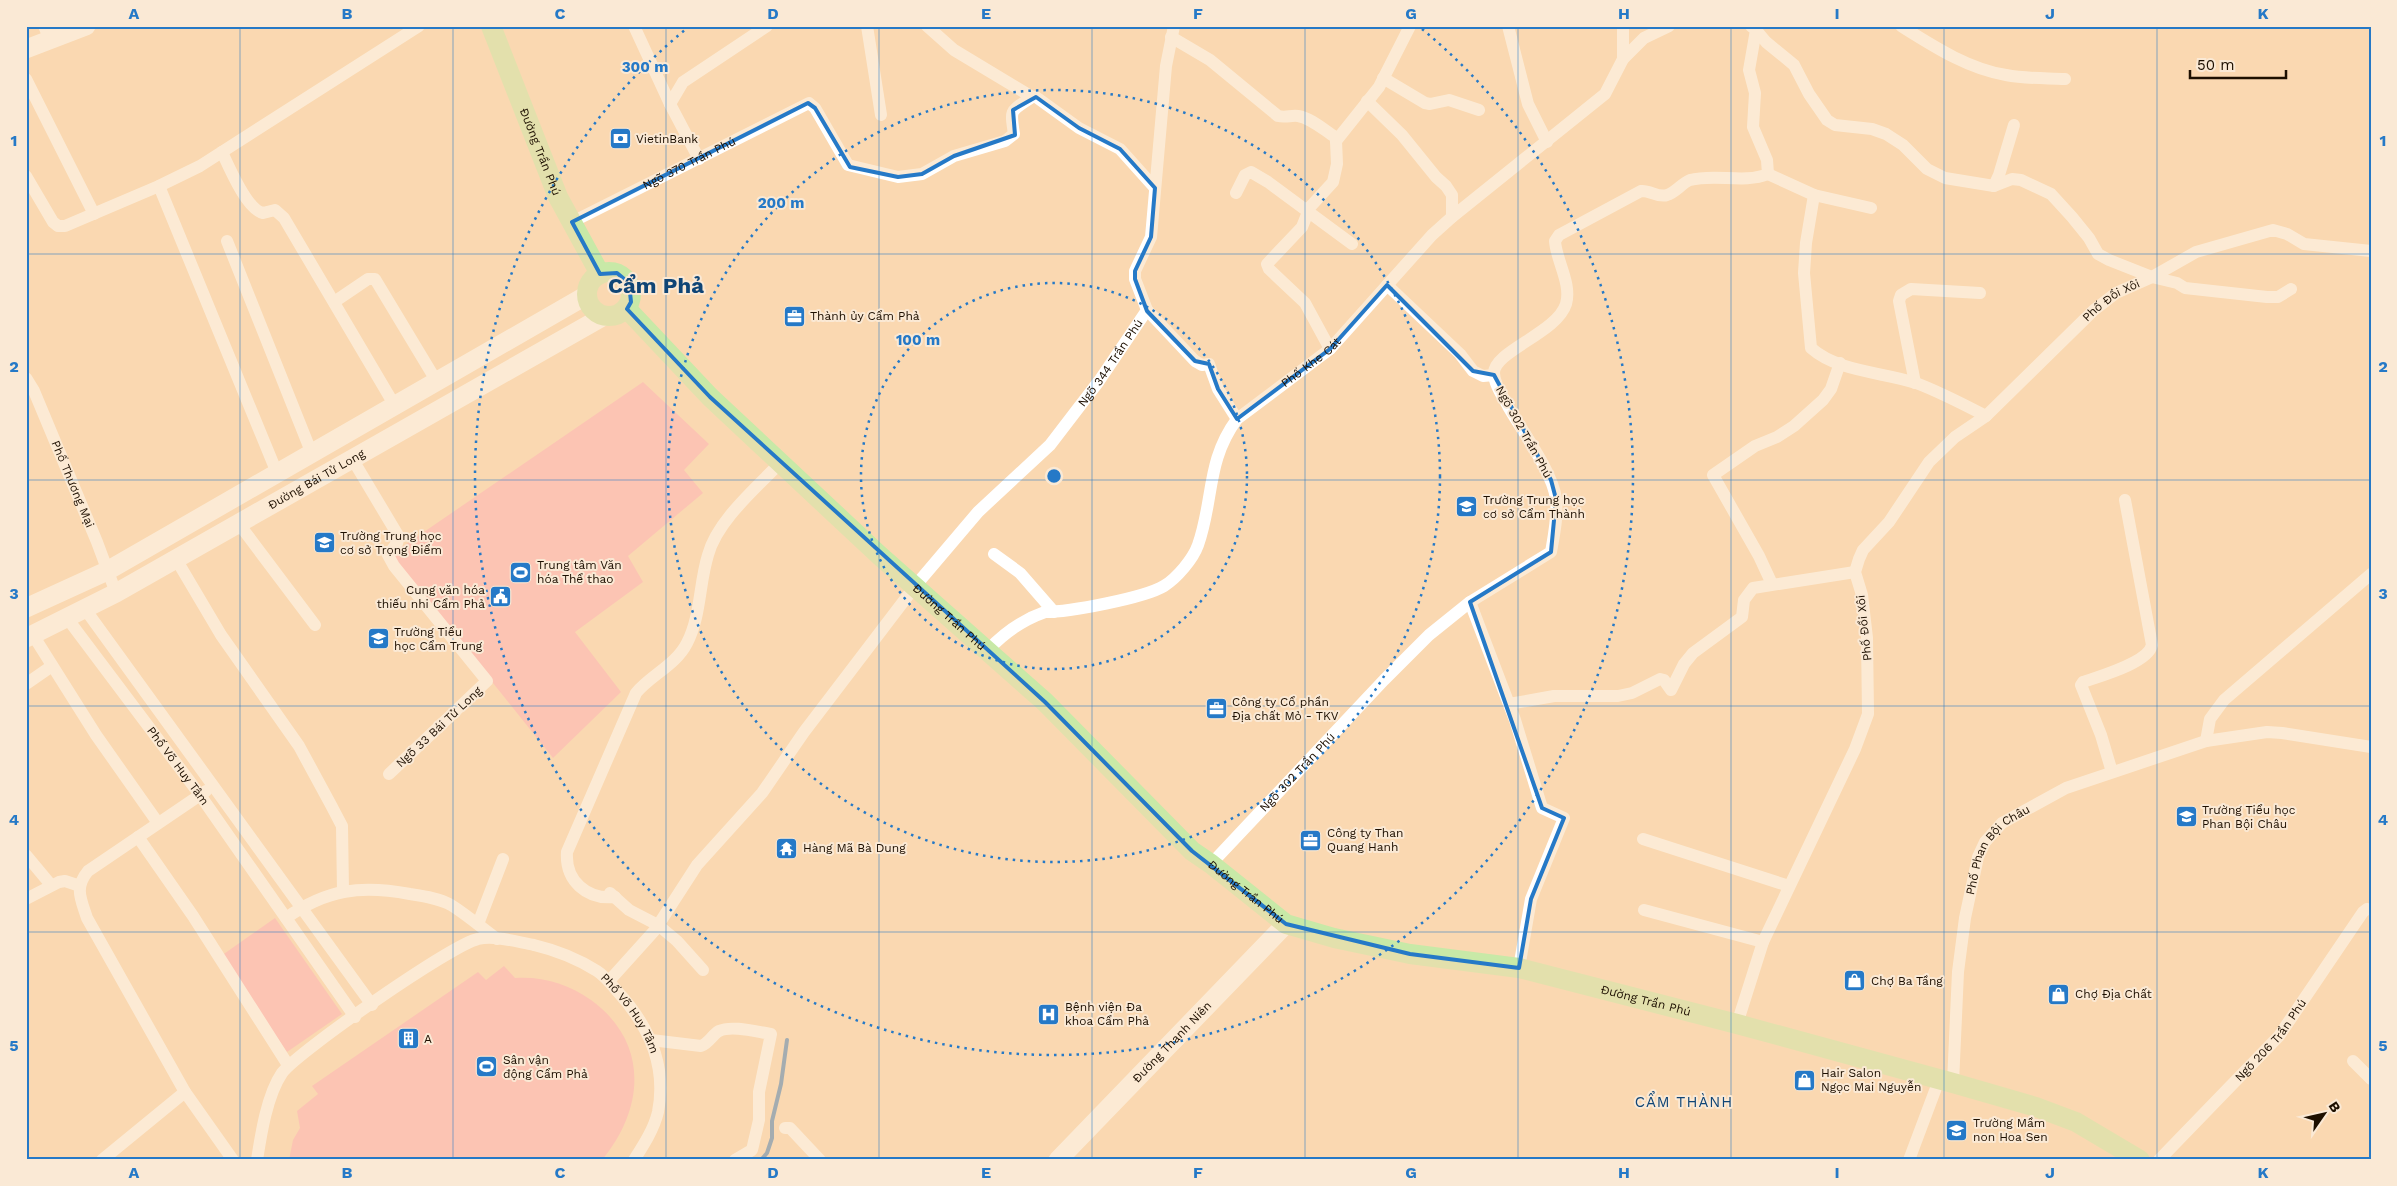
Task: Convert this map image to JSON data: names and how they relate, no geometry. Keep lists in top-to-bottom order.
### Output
{
  "streets": {
    "main road": ["Đường Trần Phú"],
    "street": [
      "Ngõ 370 Trần Phú",
      "Phố Đồi Xôi",
      "Phố Khe Cát",
      "Ngõ 344 Trần Phú",
      "Ngõ 302 Trần Phú",
      "Đường Bái Tử Long",
      "Phố Thương Mại",
      "Ngõ 33 Bái Tử Long",
      "Phố Võ Huy Tâm",
      "Phố Phan Bội Châu",
      "Ngõ 206 Trần Phú",
      "Đường Thanh Niên"
    ]
  },
  "crossings": [
    ["Đường Trần Phú", "Ngõ 370 Trần Phú"],
    ["Đường Trần Phú", "Phố Đồi Xôi"],
    ["Đường Trần Phú", "Phố Khe Cát"],
    ["Đường Trần Phú", "Ngõ 344 Trần Phú"],
    ["Đường Trần Phú", "Ngõ 302 Trần Phú"],
    ["Đường Trần Phú", "Đường Bái Tử Long"],
    ["Đường Trần Phú", "Phố Phan Bội Châu"],
    ["Đường Trần Phú", "Đường Thanh Niên"],
    ["Ngõ 344 Trần Phú", "Phố Võ Huy Tâm"],
    ["Đường Bái Tử Long", "Phố Thương Mại"],
    ["Đường Bái Tử Long", "Ngõ 33 Bái Tử Long"],
    ["Đường Bái Tử Long", "Phố Võ Huy Tâm"]
  ],
  "districts": ["Cẩm Phả", "CẨM THÀNH"],
  "places": {
    "bank": ["VietinBank"],
    "office": ["Thành ủy Cẩm Phả", "Công ty Cổ phần Địa chất Mỏ - TKV", "Công ty Than Quang Hanh"],
    "school or university": [
      "Trường Trung học cơ sở Cẩm Thành",
      "Trường Trung học cơ sở Trọng Điểm",
      "Trường Tiểu học Cẩm Trung",
      "Trường Tiểu học Phan Bội Châu",
      "Trường Mầm non Hoa Sen"
    ],
    "sports": ["Trung tâm Văn hóa Thể thao", "Sân vận động Cẩm Phả"],
    "public building": ["Cung văn hóa thiếu nhi Cẩm Phả"],
    "temple": ["Hàng Mã Bà Dung"],
    "shop": ["Chợ Ba Tầng", "Chợ Địa Chất", "Hair Salon Ngọc Mai Nguyễn"],
    "hospital": ["Bệnh viện Đa khoa Cẩm Phả"],
    "building": ["A"]
  },
  "scale_bar": "50 m",
  "north": "top right",
  "grid": {
    "columns": [
      "A",
      "B",
      "C",
      "D",
      "E",
      "F",
      "G",
      "H",
      "I",
      "J",
      "K"
    ],
    "rows": [
      "1",
      "2",
      "3",
      "4",
      "5"
    ]
  },
  "rings": ["300 m", "200 m", "100 m"]
}
